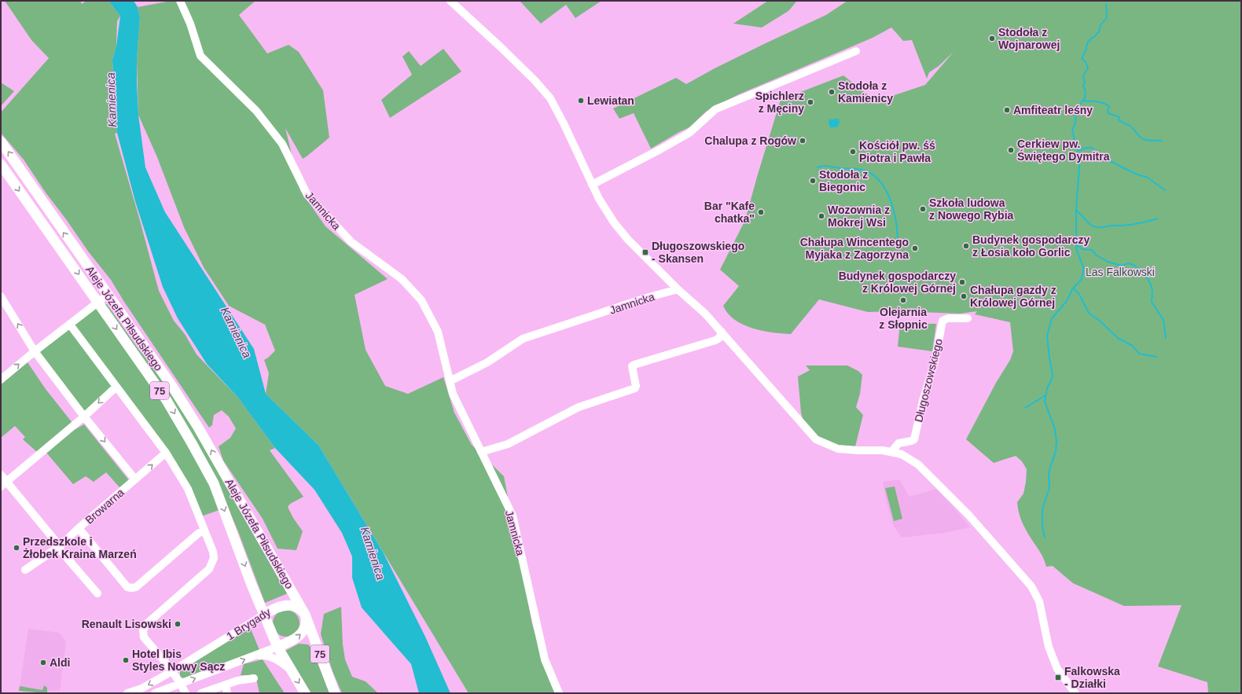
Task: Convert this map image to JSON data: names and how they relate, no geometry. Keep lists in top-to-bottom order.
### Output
{
  "streets": {
    "main road": ["Aleje Józefa Piłsudskiego", "75", "1 Brygady"],
    "street": ["Jamnicka", "Długoszowskiego", "Browarna"]
  },
  "crossings": [
    ["Aleje Józefa Piłsudskiego", "1 Brygady"]
  ],
  "water": ["Kamienica"],
  "parks": ["Las Falkowski"],
  "places": {
    "other": [
      "Stodoła z Wojnarowej",
      "Stodoła z Kamienicy",
      "Lewiatan",
      "Spichlerz z Męciny",
      "Amfiteatr leśny",
      "Chalupa z Rogów",
      "Cerkiew pw. Świętego Dymitra",
      "Kościół pw. śś Piotra i Pawła",
      "Stodoła z Biegonic",
      "Szkoła ludowa z Nowego Rybia",
      "Bar \"Kafe chatka\"",
      "Wozownia z Mokrej Wsi",
      "Budynek gospodarczy z Łosia koło Gorlic",
      "Chałupa Wincentego Myjaka z Zagorzyna",
      "Budynek gospodarczy z Królowej Górnej",
      "Chałupa gazdy z Królowej Górnej",
      "Olejarnia z Słopnic",
      "Przedszkole i Żłobek Kraina Marzeń",
      "Renault Lisowski",
      "Hotel Ibis Styles Nowy Sącz",
      "Aldi"
    ],
    "transit": ["Długoszowskiego - Skansen", "Falkowska - Działki"]
  }
}
